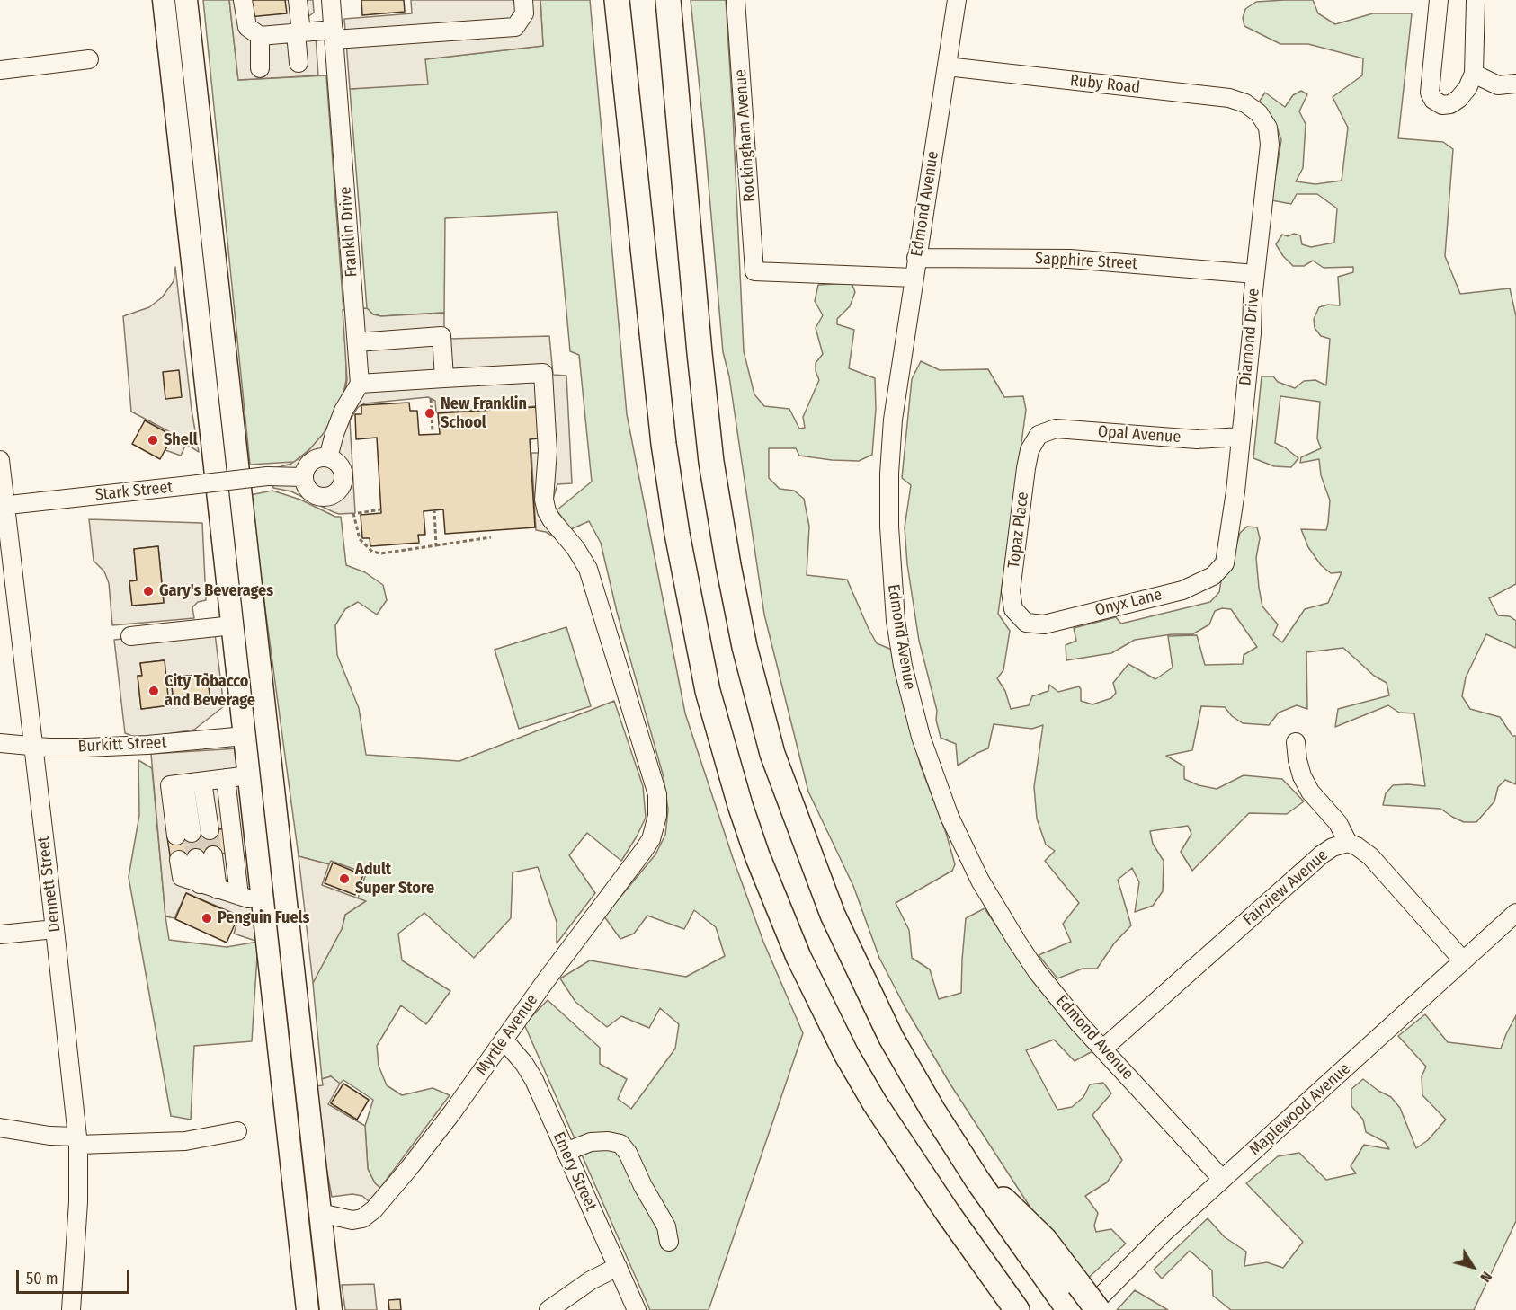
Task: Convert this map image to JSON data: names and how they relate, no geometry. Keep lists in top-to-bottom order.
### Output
{
  "streets": {
    "street": [
      "Ruby Road",
      "Rockingham Avenue",
      "Edmond Avenue",
      "Franklin Drive",
      "Sapphire Street",
      "Diamond Drive",
      "Opal Avenue",
      "Stark Street",
      "Topaz Place",
      "Onyx Lane",
      "Burkitt Street",
      "Dennett Street",
      "Fairview Avenue",
      "Myrtle Avenue",
      "Maplewood Avenue",
      "Emery Street"
    ]
  },
  "crossings": [
    ["Ruby Road", "Edmond Avenue"],
    ["Ruby Road", "Diamond Drive"],
    ["Rockingham Avenue", "Edmond Avenue"],
    ["Edmond Avenue", "Sapphire Street"],
    ["Edmond Avenue", "Fairview Avenue"],
    ["Edmond Avenue", "Maplewood Avenue"],
    ["Sapphire Street", "Diamond Drive"],
    ["Diamond Drive", "Opal Avenue"],
    ["Diamond Drive", "Onyx Lane"],
    ["Opal Avenue", "Topaz Place"],
    ["Stark Street", "Dennett Street"],
    ["Topaz Place", "Onyx Lane"],
    ["Burkitt Street", "Dennett Street"],
    ["Fairview Avenue", "Maplewood Avenue"],
    ["Myrtle Avenue", "Emery Street"]
  ],
  "places": [
    "New Franklin School",
    "Shell",
    "Gary's Beverages",
    "City Tobacco and Beverage",
    "Adult Super Store",
    "Penguin Fuels"
  ],
  "scale_bar": "50 m",
  "north": "bottom right"
}
